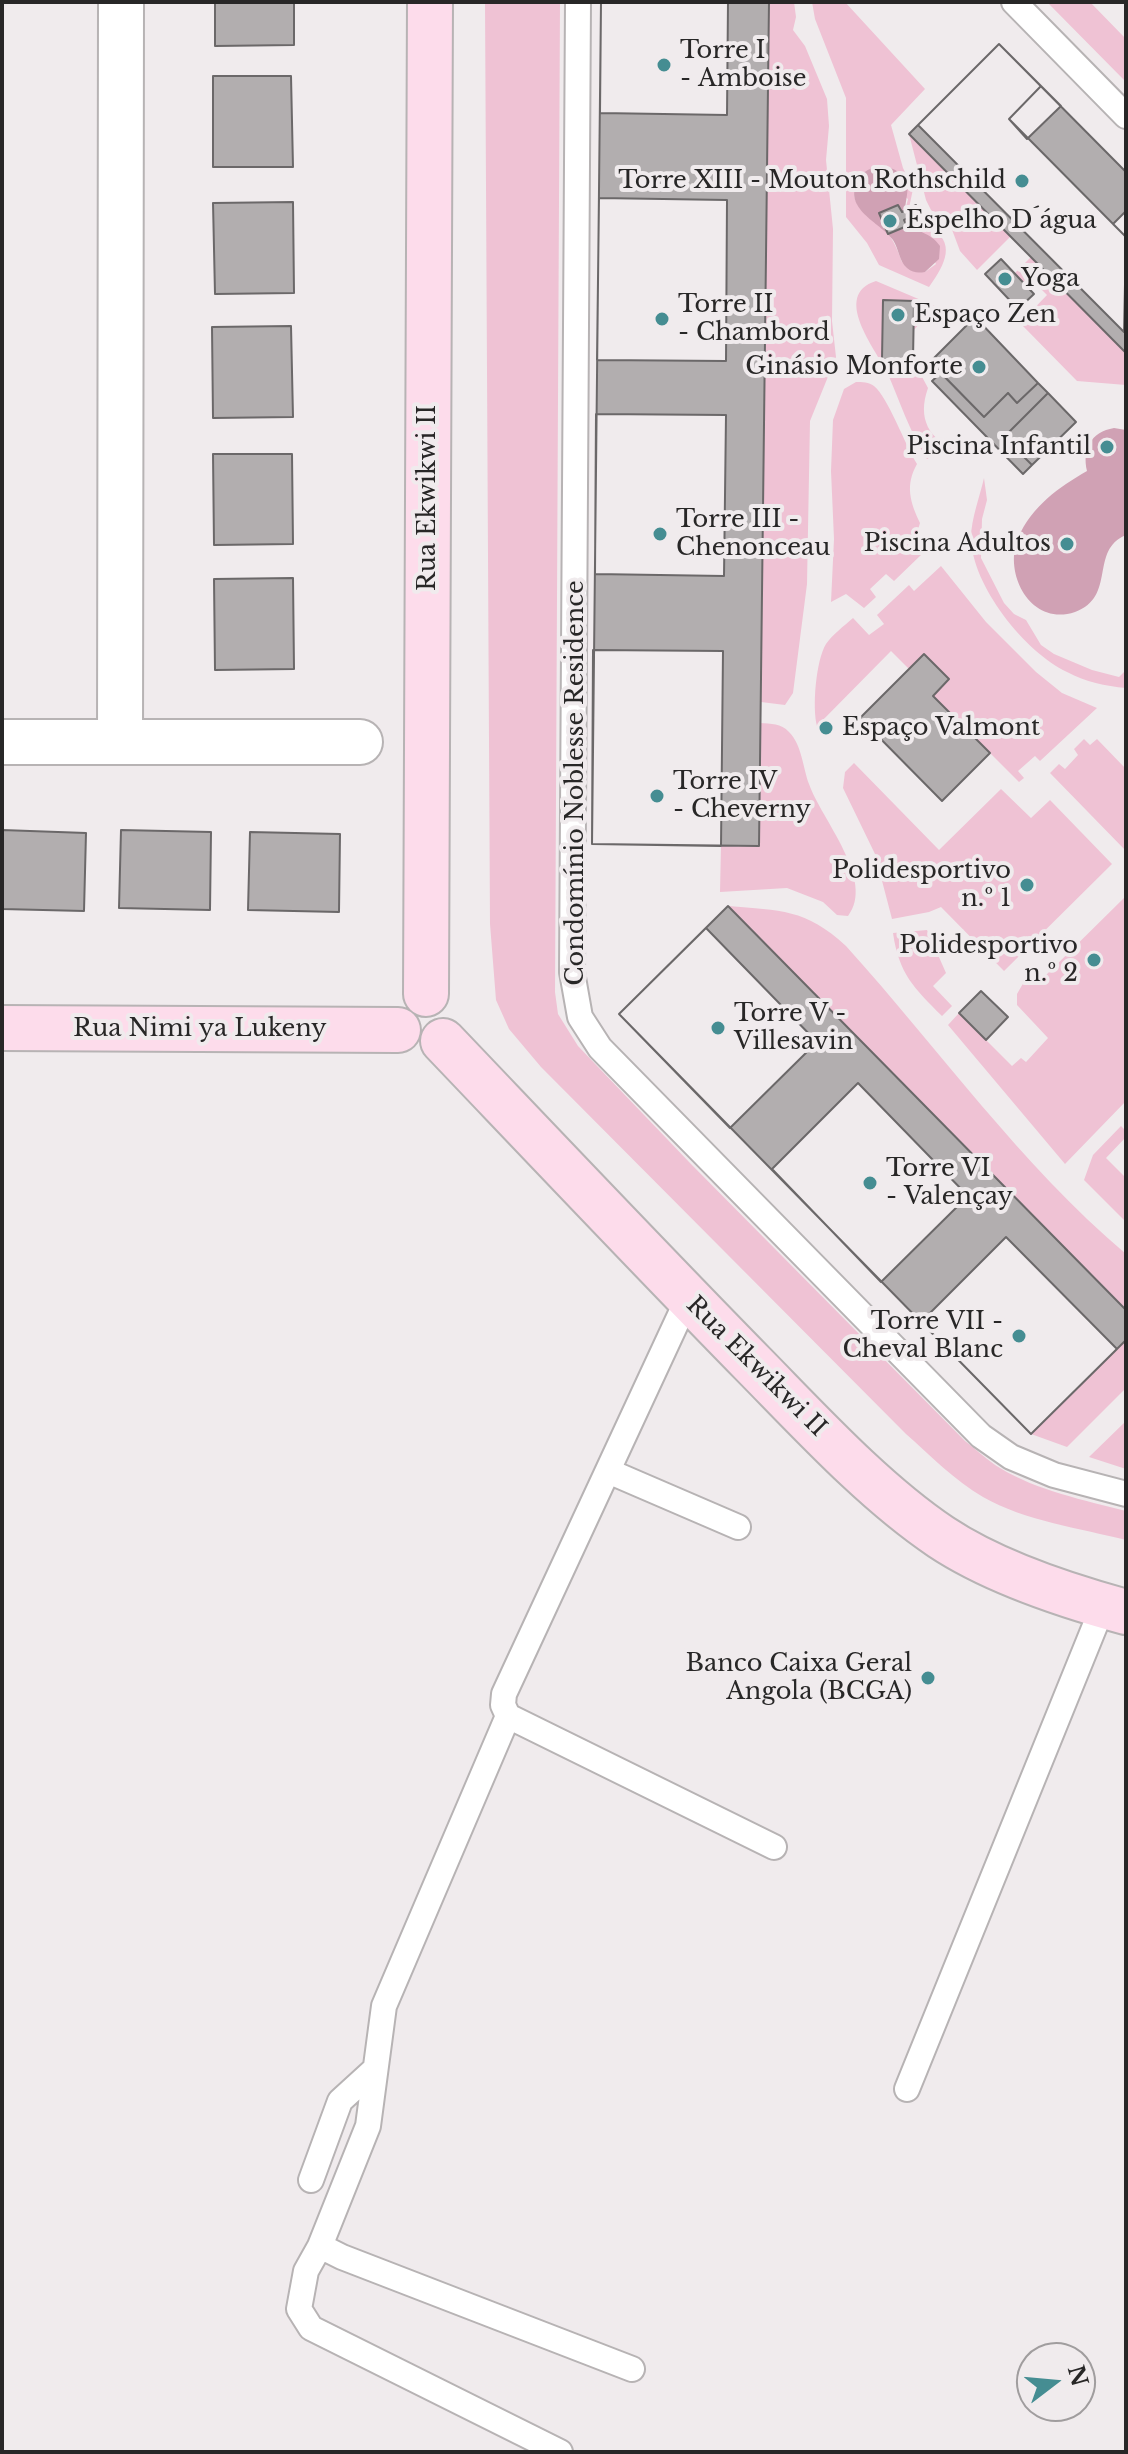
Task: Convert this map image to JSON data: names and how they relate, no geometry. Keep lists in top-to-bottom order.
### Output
{
  "streets": {
    "street": ["Rua Ekwikwi II", "Rua Nimi ya Lukeny"],
    "lane": ["Condomínio Noblesse Residence"]
  },
  "crossings": [
    ["Rua Ekwikwi II", "Rua Nimi ya Lukeny"]
  ],
  "places": [
    "Torre I - Amboise",
    "Torre XIII - Mouton Rothschild",
    "Espelho D´água",
    "Yoga",
    "Espaço Zen",
    "Torre II - Chambord",
    "Ginásio Monforte",
    "Piscina Infantil",
    "Torre III - Chenonceau",
    "Piscina Adultos",
    "Espaço Valmont",
    "Torre IV - Cheverny",
    "Polidesportivo n.º 1",
    "Polidesportivo n.º 2",
    "Torre V - Villesavin",
    "Torre VI - Valençay",
    "Torre VII - Cheval Blanc",
    "Banco Caixa Geral Angola (BCGA)"
  ],
  "north": "right"
}
